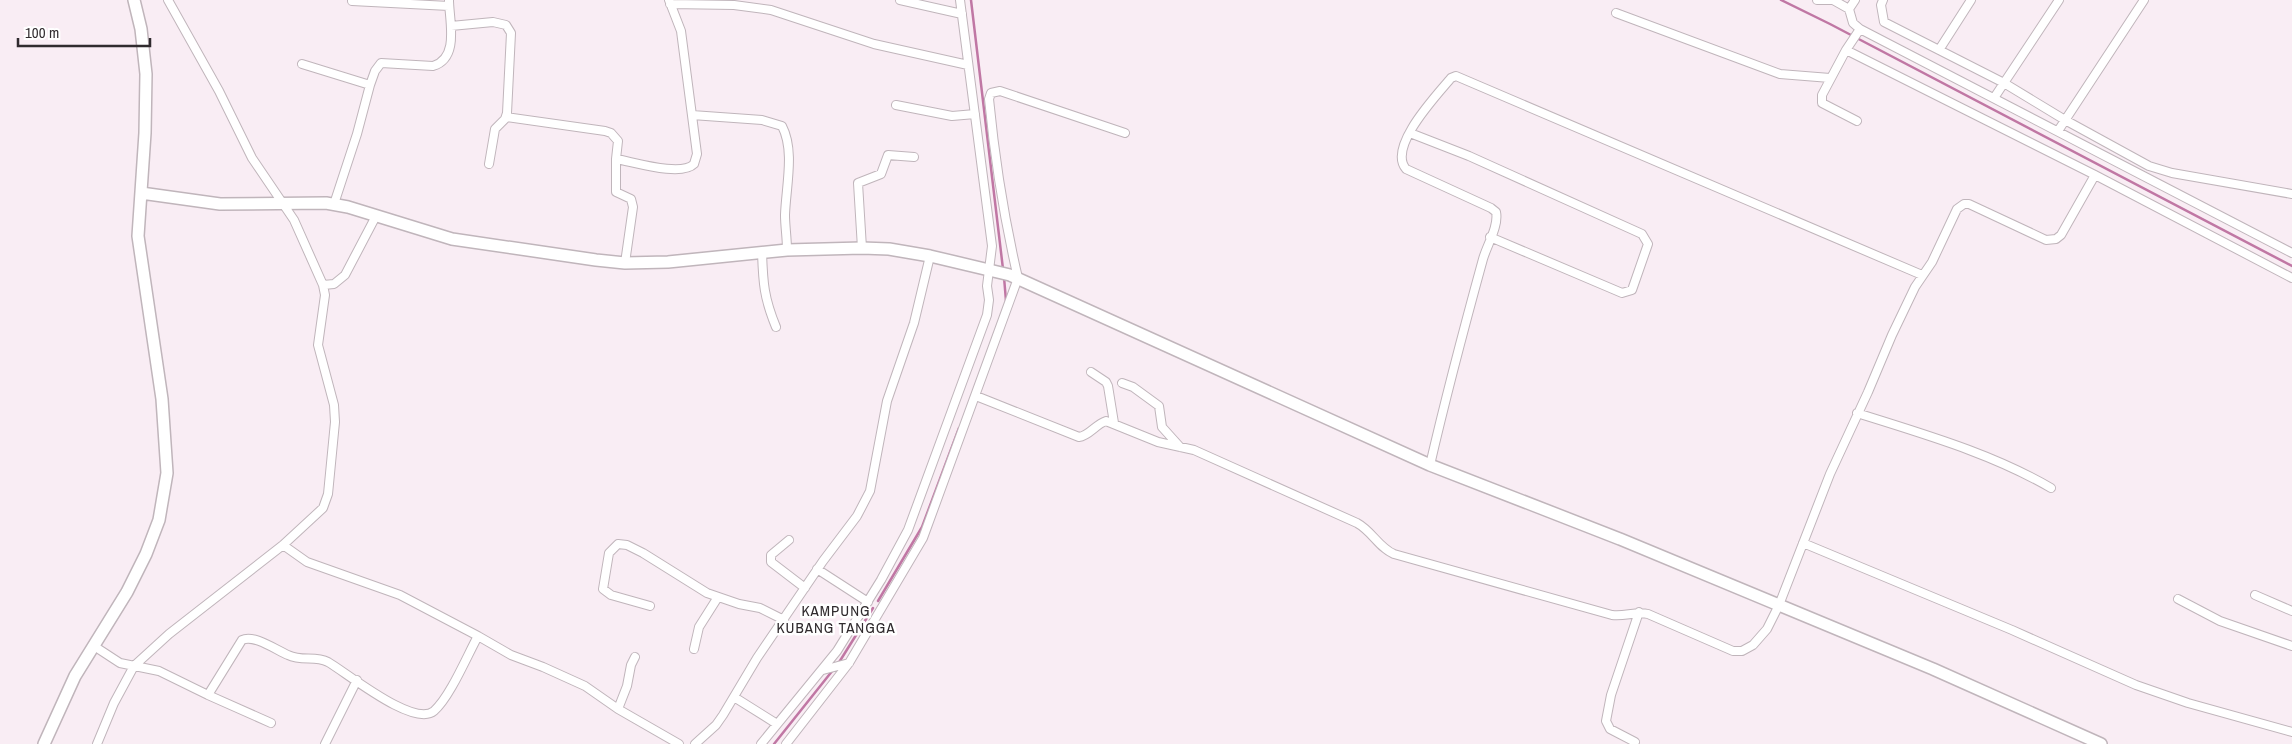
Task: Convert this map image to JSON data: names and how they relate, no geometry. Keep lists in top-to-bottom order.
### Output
{
  "districts": ["KAMPUNG KUBANG TANGGA"],
  "scale_bar": "100 m"
}
